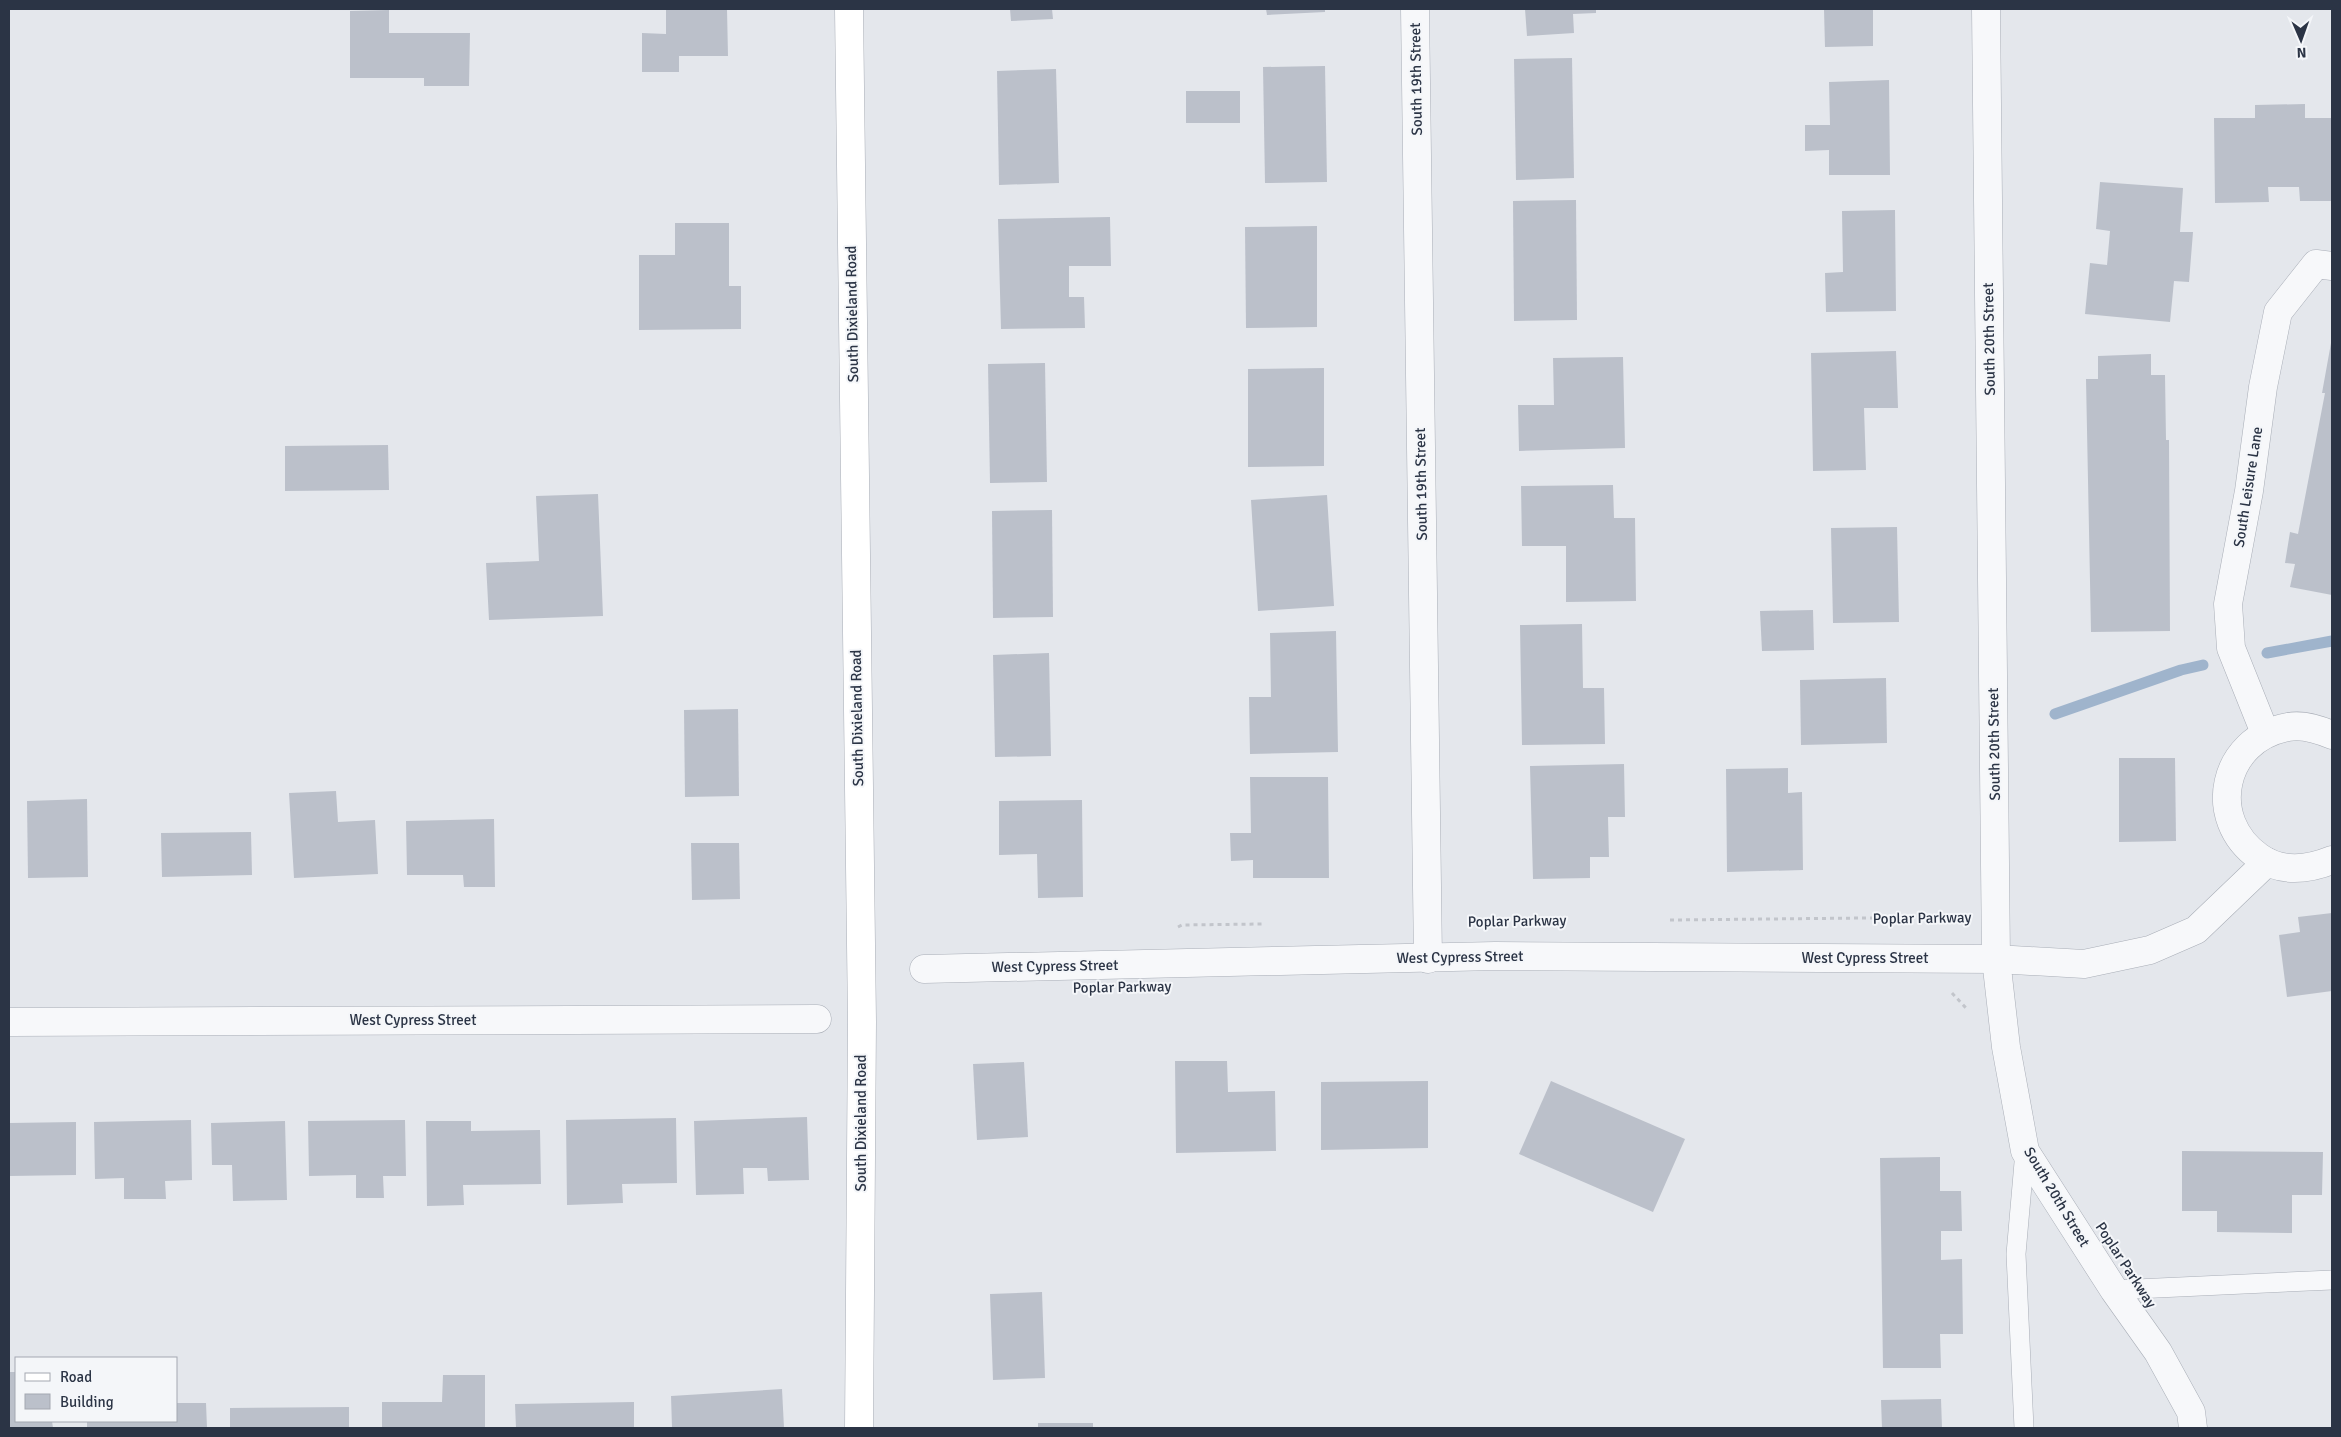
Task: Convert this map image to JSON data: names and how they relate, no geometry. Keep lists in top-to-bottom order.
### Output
{
  "streets": {
    "main road": ["South Dixieland Road"],
    "street": [
      "South 19th Street",
      "South 20th Street",
      "South Leisure Lane",
      "West Cypress Street"
    ],
    "path": ["Poplar Parkway"]
  },
  "crossings": [
    ["South 19th Street", "West Cypress Street"],
    ["South 20th Street", "West Cypress Street"]
  ],
  "legend": ["Road", "Building"],
  "north": "bottom"
}
